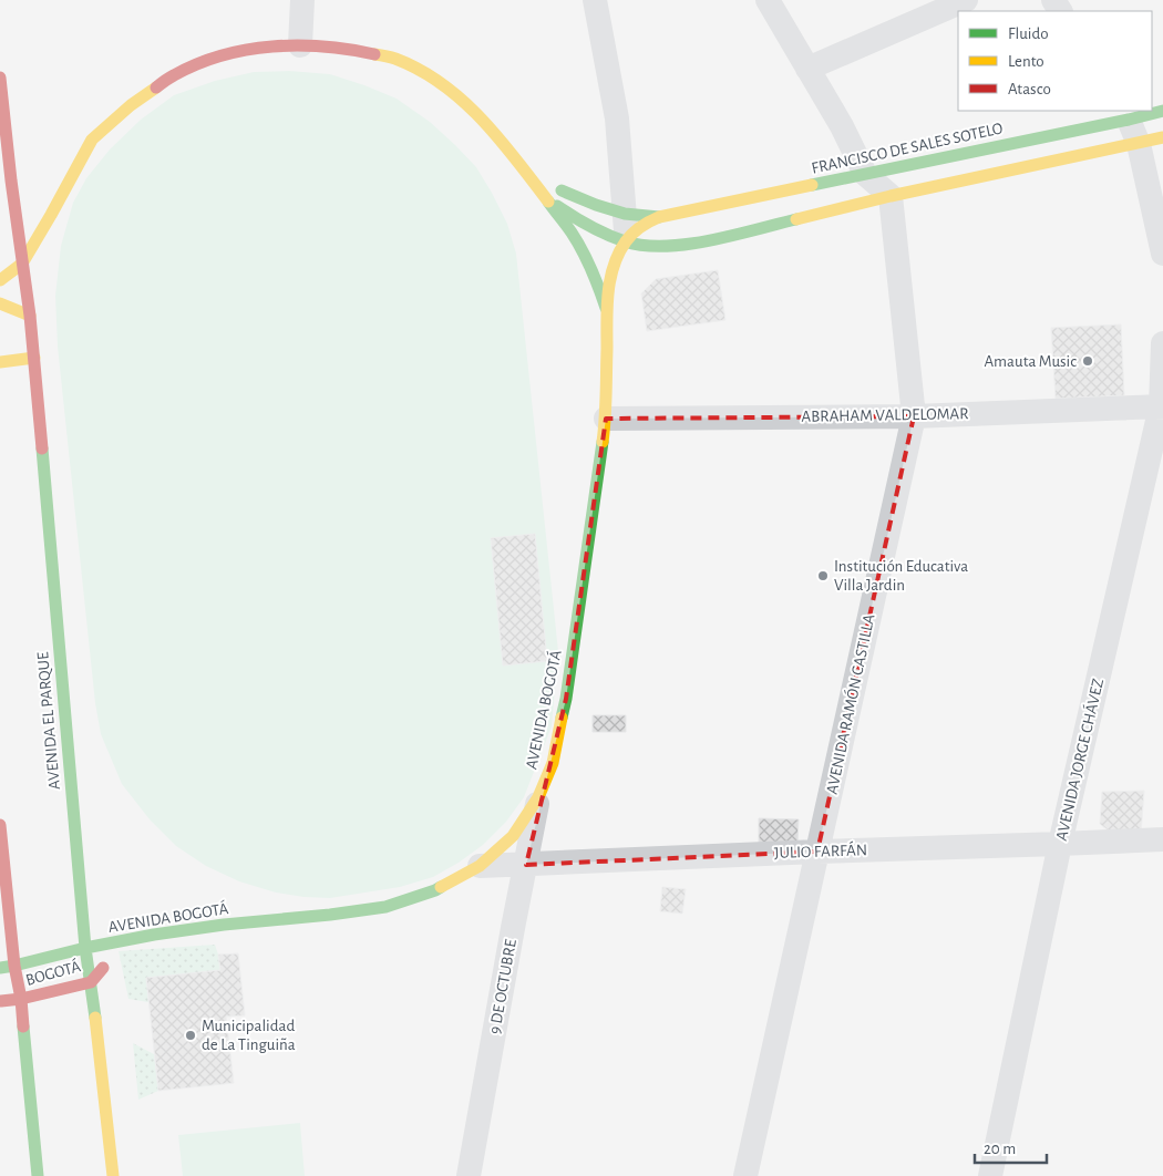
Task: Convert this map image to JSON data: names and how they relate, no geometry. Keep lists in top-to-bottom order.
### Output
{
  "streets": {
    "street": [
      "FRANCISCO DE SALES SOTELO",
      "ABRAHAM VALDELOMAR",
      "AVENIDA RAMÓN CASTILLA",
      "AVENIDA BOGOTÁ",
      "AVENIDA EL PARQUE",
      "AVENIDA JORGE CHÁVEZ",
      "JULIO FARFÁN",
      "BOGOTÁ",
      "9 DE OCTUBRE"
    ]
  },
  "crossings": [
    ["FRANCISCO DE SALES SOTELO", "AVENIDA BOGOTÁ"],
    ["FRANCISCO DE SALES SOTELO", "AVENIDA EL PARQUE"],
    ["ABRAHAM VALDELOMAR", "AVENIDA RAMÓN CASTILLA"],
    ["ABRAHAM VALDELOMAR", "AVENIDA BOGOTÁ"],
    ["ABRAHAM VALDELOMAR", "AVENIDA JORGE CHÁVEZ"],
    ["AVENIDA RAMÓN CASTILLA", "JULIO FARFÁN"],
    ["AVENIDA BOGOTÁ", "AVENIDA EL PARQUE"],
    ["AVENIDA BOGOTÁ", "JULIO FARFÁN"],
    ["AVENIDA BOGOTÁ", "BOGOTÁ"],
    ["AVENIDA BOGOTÁ", "9 DE OCTUBRE"],
    ["AVENIDA EL PARQUE", "BOGOTÁ"],
    ["AVENIDA JORGE CHÁVEZ", "JULIO FARFÁN"],
    ["JULIO FARFÁN", "9 DE OCTUBRE"]
  ],
  "places": ["Amauta Music", "Institución Educativa Villa Jardin", "Municipalidad de La Tinguiña"],
  "legend": ["Fluido", "Lento", "Atasco"],
  "scale_bar": "20 m"
}
